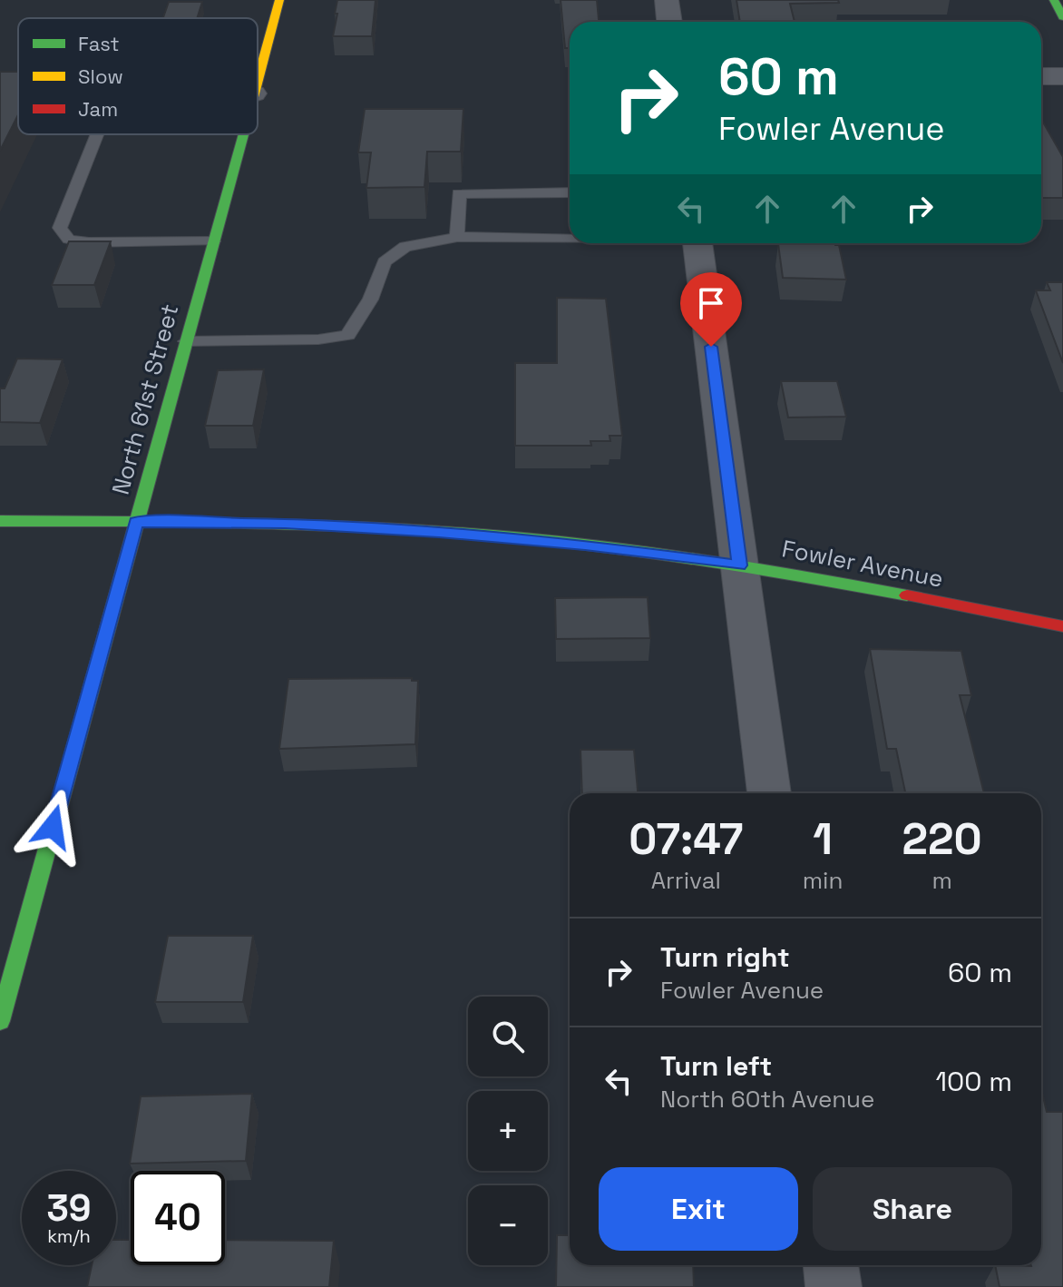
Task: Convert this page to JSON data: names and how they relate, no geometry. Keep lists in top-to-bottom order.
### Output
{
  "streets": {
    "street": ["North 61st Street", "Fowler Avenue"]
  },
  "crossings": [
    ["North 61st Street", "Fowler Avenue"]
  ],
  "legend": ["Fast", "Slow", "Jam"],
  "page": {
    "turn": ["60 m", "Fowler Avenue"],
    "eta": [
      "07:47",
      "Arrival",
      "1",
      "min",
      "220",
      "m"
    ],
    "list": [
      {
        "name": "Turn right",
        "note": "Fowler Avenue",
        "value": "60 m"
      },
      {
        "name": "Turn left",
        "note": "North 60th Avenue",
        "value": "100 m"
      }
    ],
    "map_buttons": ["+", "−"],
    "buttons": ["Exit", "Share"],
    "speed": "39 km/h",
    "limit": "40"
  }
}
